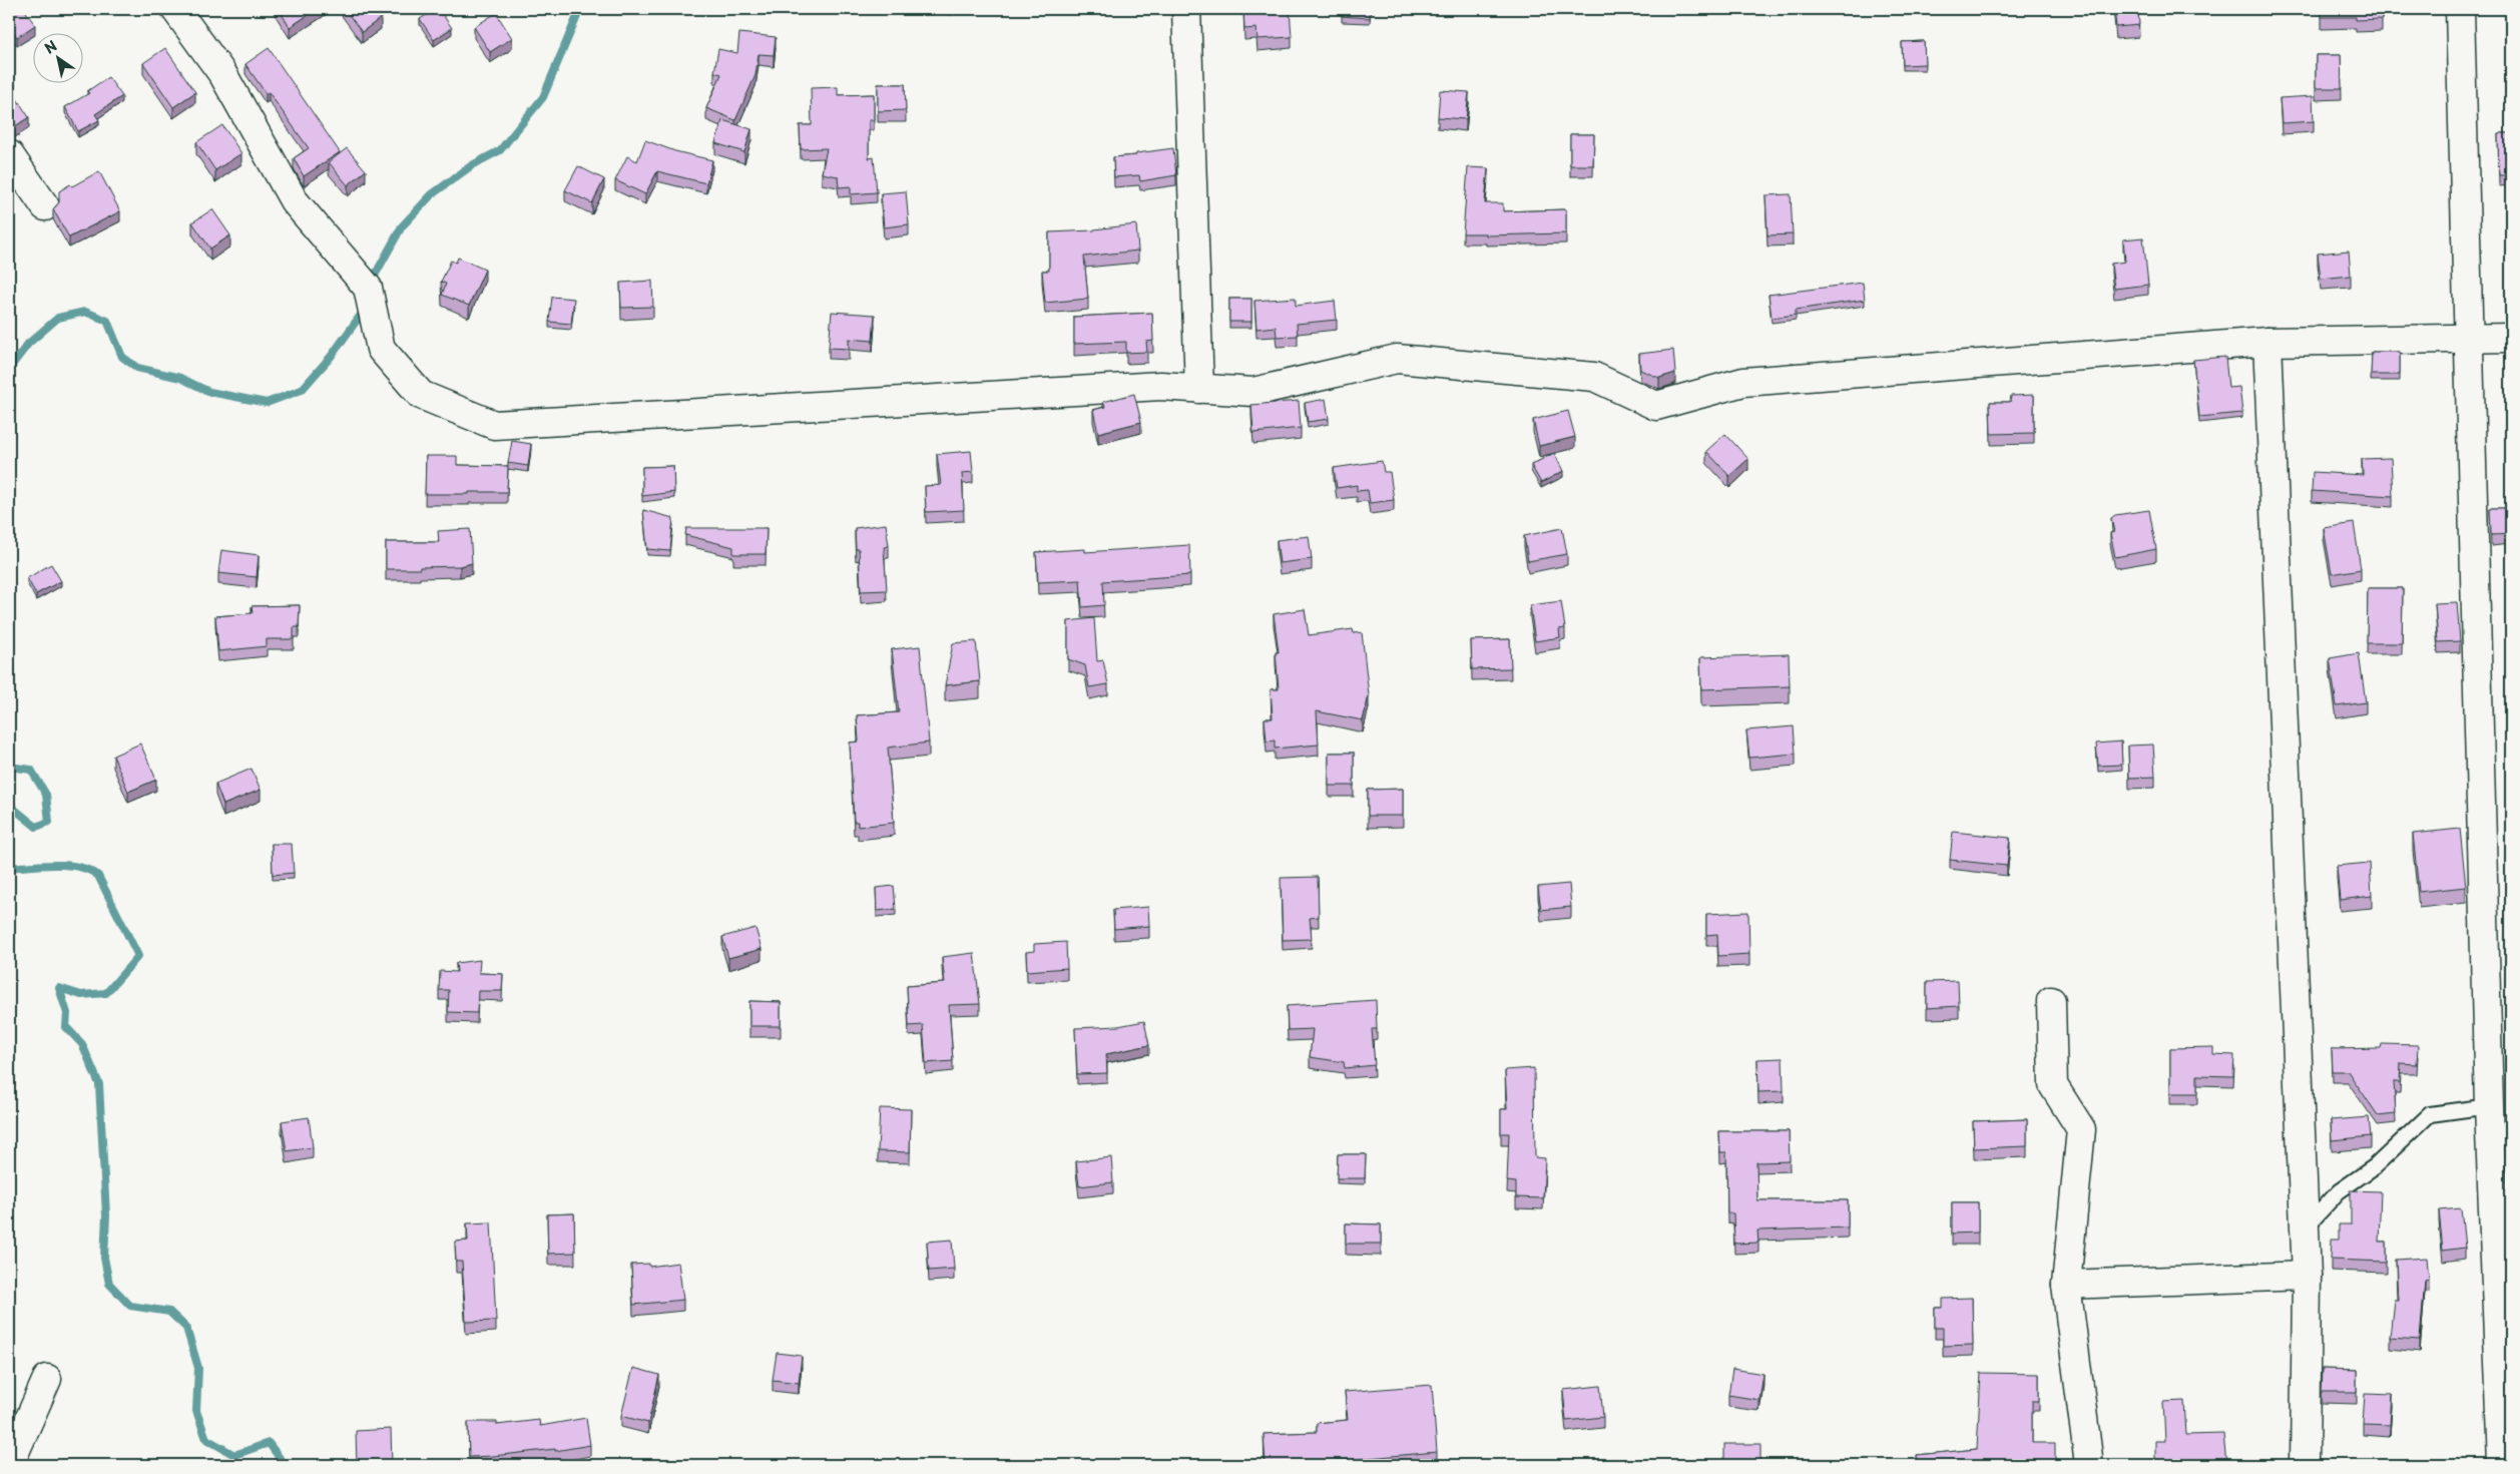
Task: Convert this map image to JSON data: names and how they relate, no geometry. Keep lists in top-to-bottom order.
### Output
{
  "north": "top left"
}
